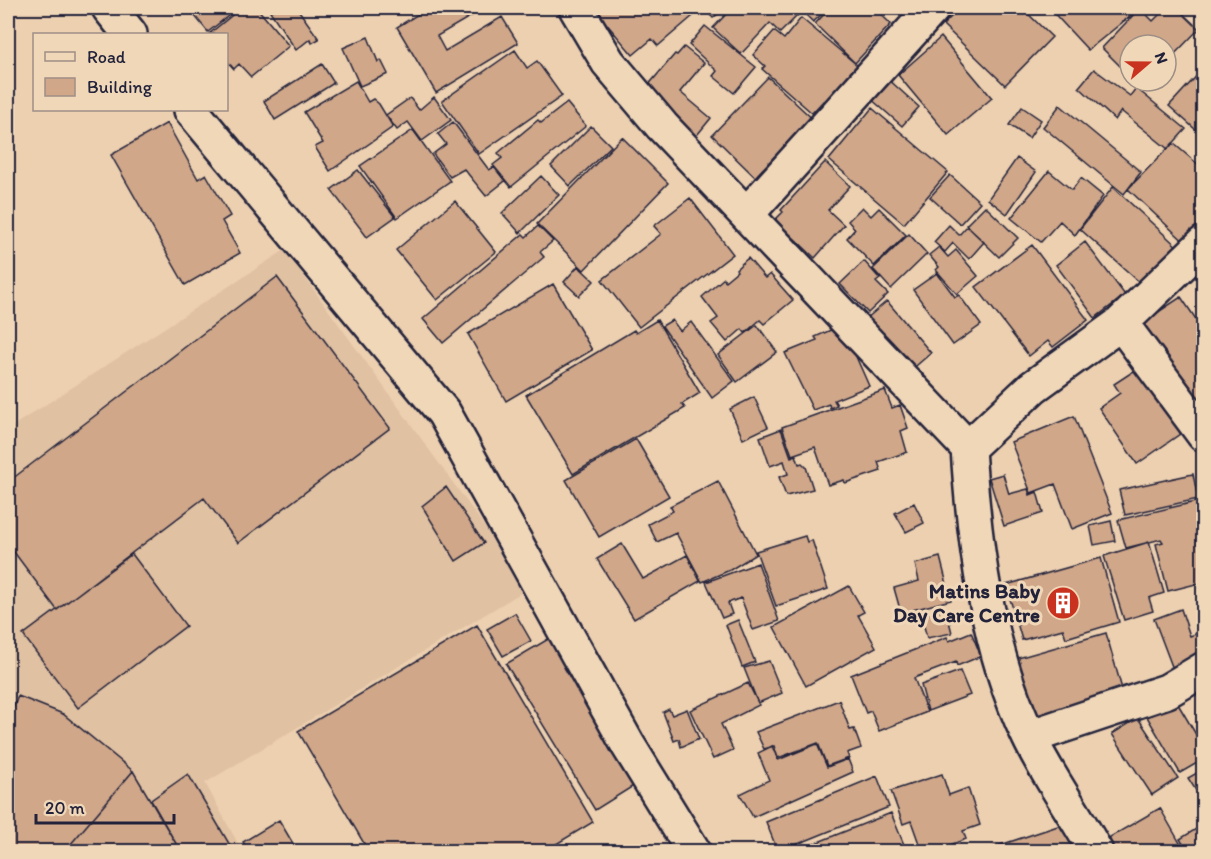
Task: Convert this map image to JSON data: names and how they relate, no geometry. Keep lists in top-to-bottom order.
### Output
{
  "places": {
    "building": ["Matins Baby Day Care Centre"]
  },
  "legend": ["Road", "Building"],
  "scale_bar": "20 m",
  "north": "right"
}
